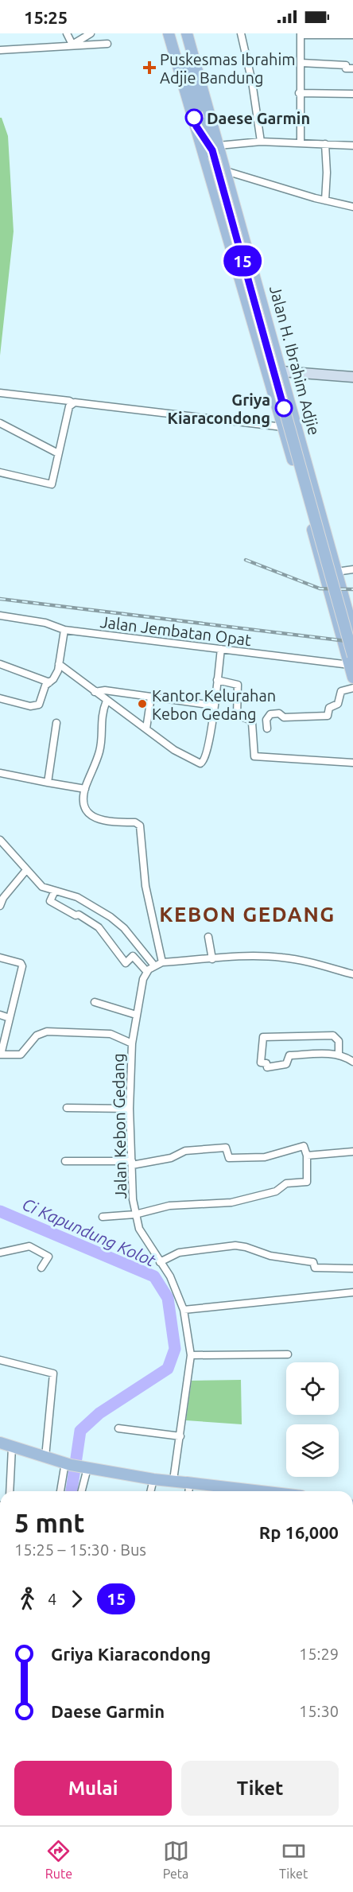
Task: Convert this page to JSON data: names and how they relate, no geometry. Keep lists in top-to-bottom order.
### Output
{
  "streets": {
    "main road": ["Jalan H. Ibrahim Adjie"],
    "street": ["Jalan Jembatan Opat", "Jalan Kebon Gedang"]
  },
  "crossings": [
    ["Jalan H. Ibrahim Adjie", "Jalan Jembatan Opat"]
  ],
  "districts": ["KEBON GEDANG"],
  "water": ["Ci Kapundung Kolot"],
  "places": {
    "health": ["Puskesmas Ibrahim Adjie Bandung"],
    "other": ["Daese Garmin", "Griya Kiaracondong", "Kantor Kelurahan Kebon Gedang"]
  },
  "lines": ["bus line 15"],
  "page": {
    "status": "15:25",
    "on_map": "15",
    "heading": ["5 mnt", "15:25 – 15:30 · Bus", "Rp 16,000"],
    "legs": ["4", "15"],
    "list": [
      {
        "name": "Griya Kiaracondong",
        "value": "15:29"
      },
      {
        "name": "Daese Garmin",
        "value": "15:30"
      }
    ],
    "buttons": ["Mulai", "Tiket"],
    "tabs": ["Rute", "Peta", "Tiket"]
  }
}
